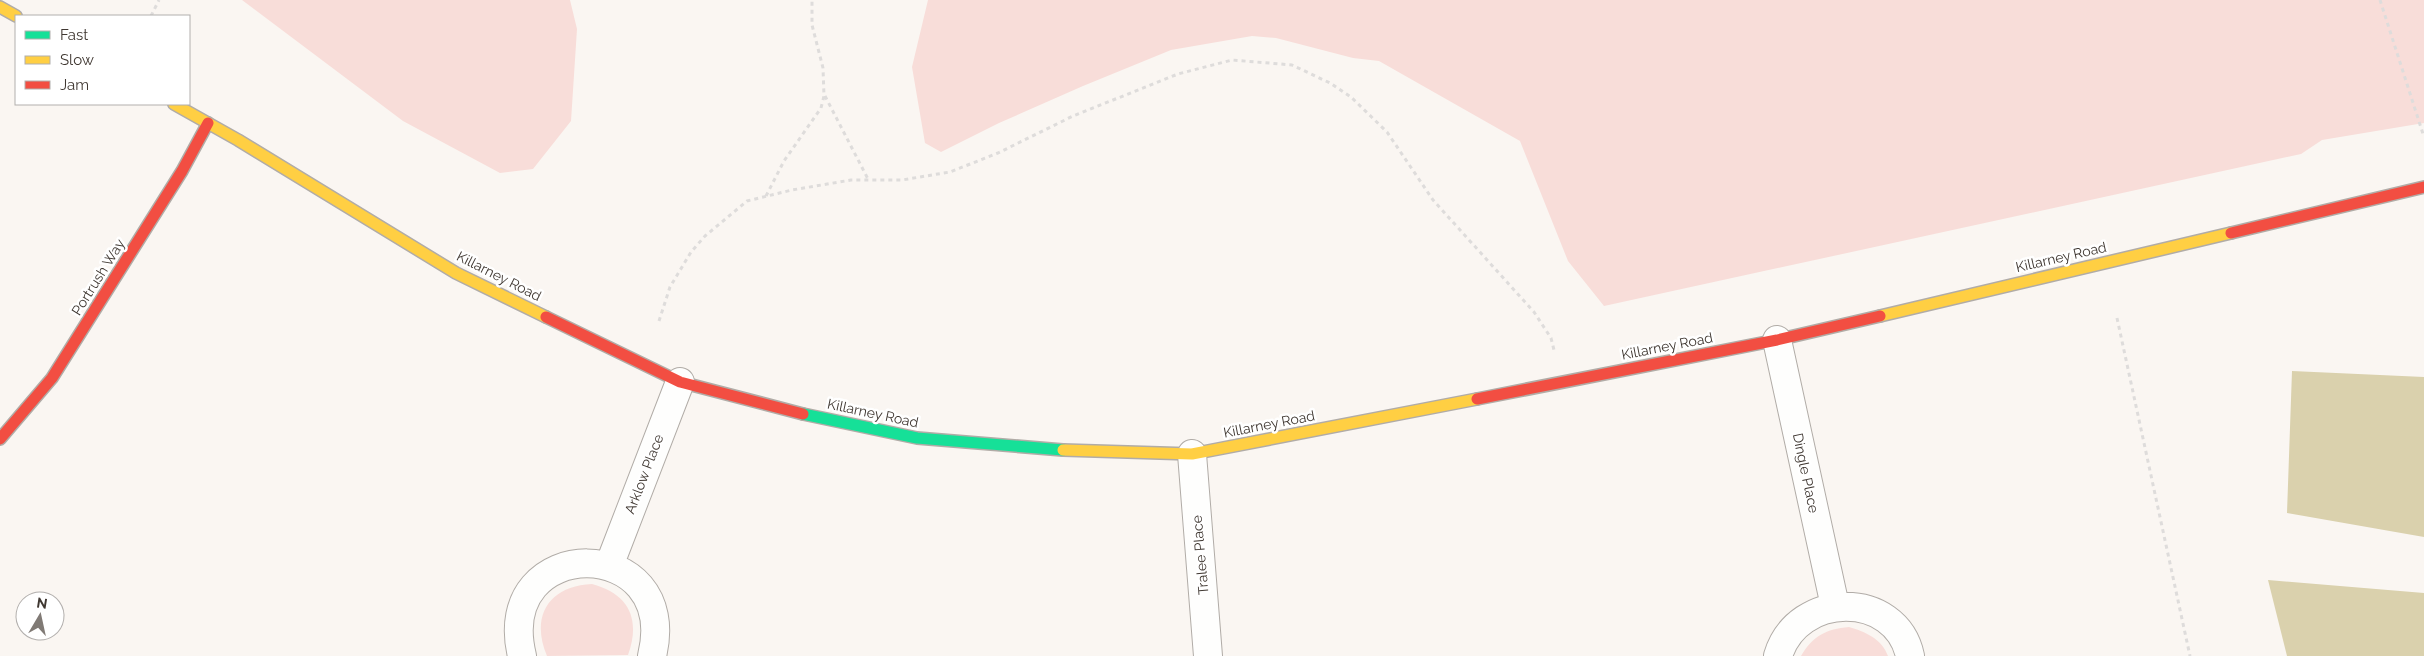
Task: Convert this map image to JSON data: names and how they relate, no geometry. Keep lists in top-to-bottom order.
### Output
{
  "streets": {
    "street": [
      "Killarney Road",
      "Portrush Way",
      "Dingle Place",
      "Arklow Place",
      "Tralee Place"
    ]
  },
  "crossings": [
    ["Killarney Road", "Portrush Way"],
    ["Killarney Road", "Dingle Place"],
    ["Killarney Road", "Arklow Place"],
    ["Killarney Road", "Tralee Place"]
  ],
  "legend": ["Fast", "Slow", "Jam"],
  "north": "top"
}
